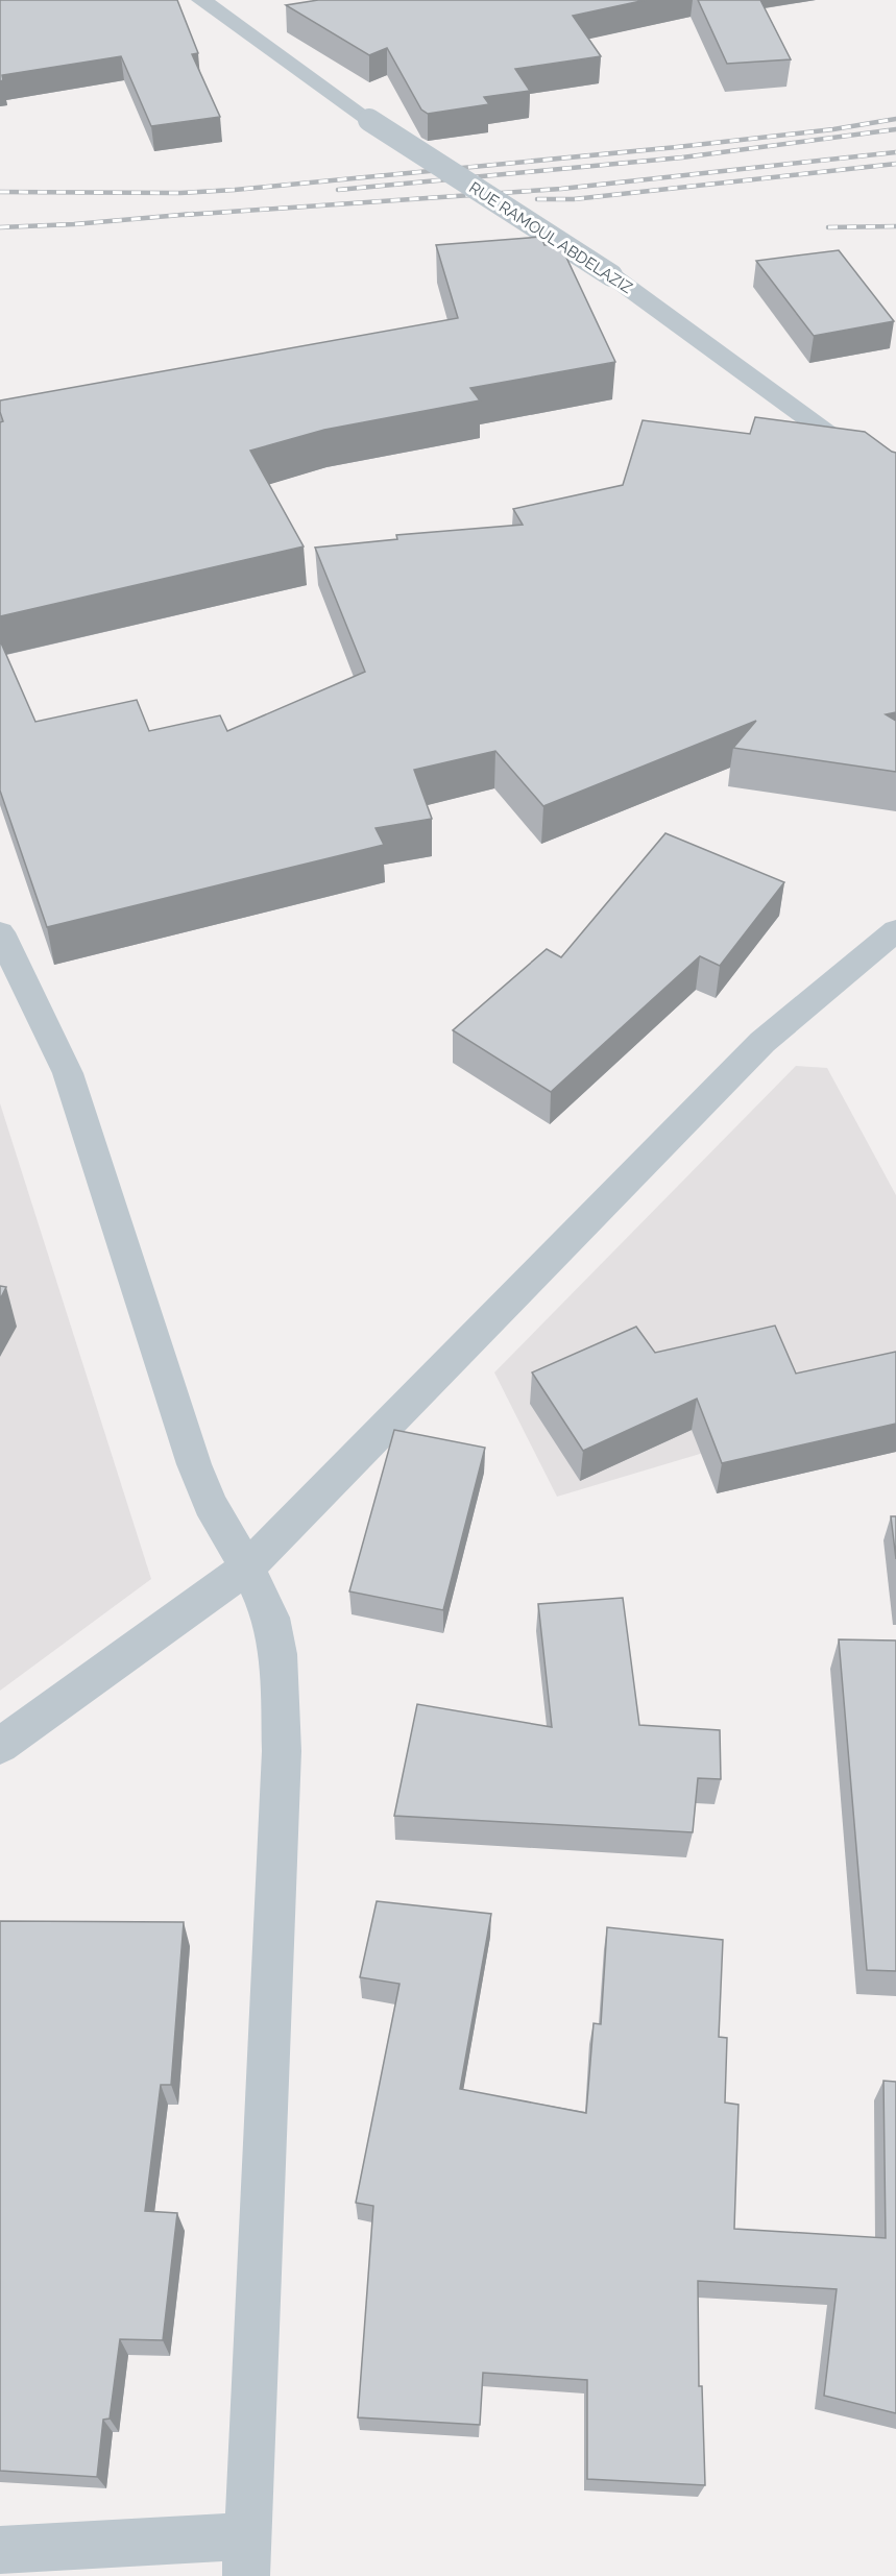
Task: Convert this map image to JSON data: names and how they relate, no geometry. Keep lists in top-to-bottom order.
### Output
{
  "streets": {
    "street": ["RUE RAMOUL ABDELAZIZ"]
  }
}
